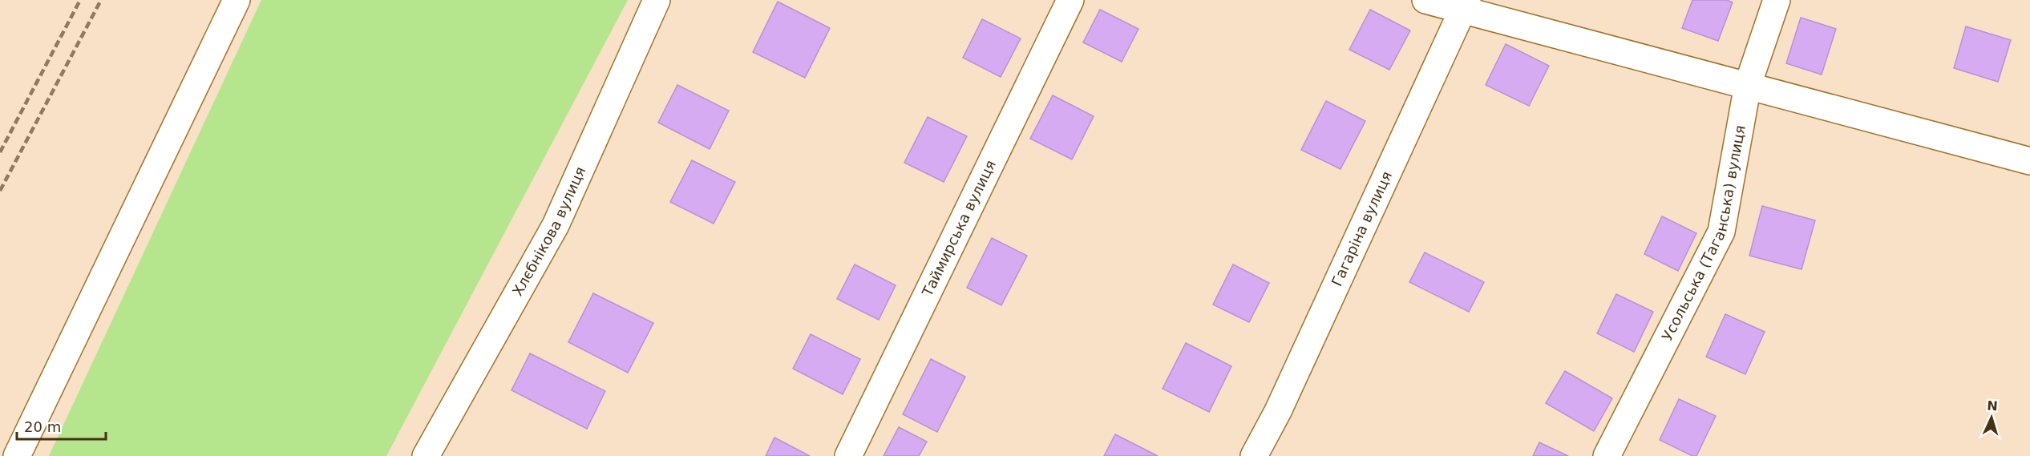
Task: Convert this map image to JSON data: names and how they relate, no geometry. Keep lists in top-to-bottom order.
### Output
{
  "streets": {
    "street": [
      "Таймирська вулиця",
      "Гагаріна вулиця",
      "Хлєбнікова вулиця",
      "Усольська (Таганська) вулиця"
    ]
  },
  "scale_bar": "20 m",
  "north": "top"
}
